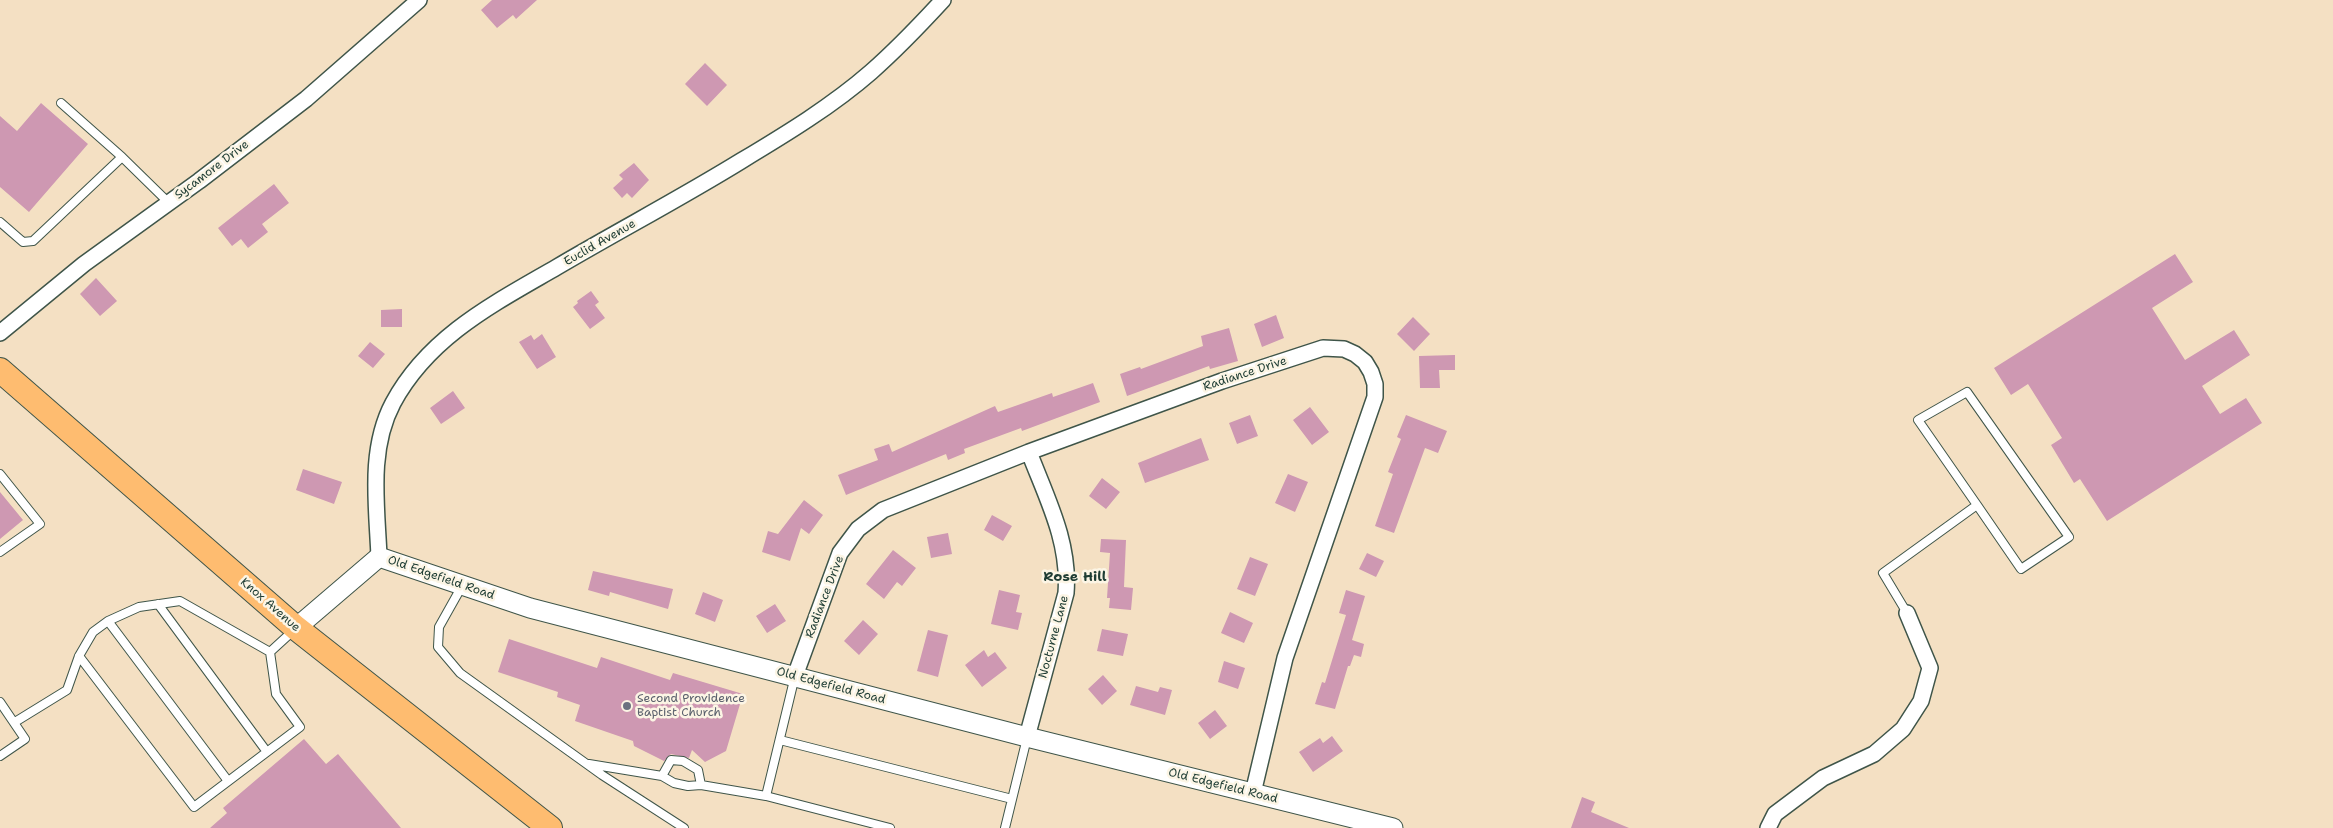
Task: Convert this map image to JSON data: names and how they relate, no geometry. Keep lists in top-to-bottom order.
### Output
{
  "streets": {
    "main road": ["Knox Avenue"],
    "street": [
      "Sycamore Drive",
      "Euclid Avenue",
      "Radiance Drive",
      "Old Edgefield Road",
      "Nocturne Lane"
    ]
  },
  "crossings": [
    ["Euclid Avenue", "Old Edgefield Road"],
    ["Radiance Drive", "Old Edgefield Road"],
    ["Radiance Drive", "Nocturne Lane"],
    ["Old Edgefield Road", "Knox Avenue"],
    ["Old Edgefield Road", "Nocturne Lane"]
  ],
  "districts": ["Rose Hill"],
  "places": ["Second Providence Baptist Church"]
}
